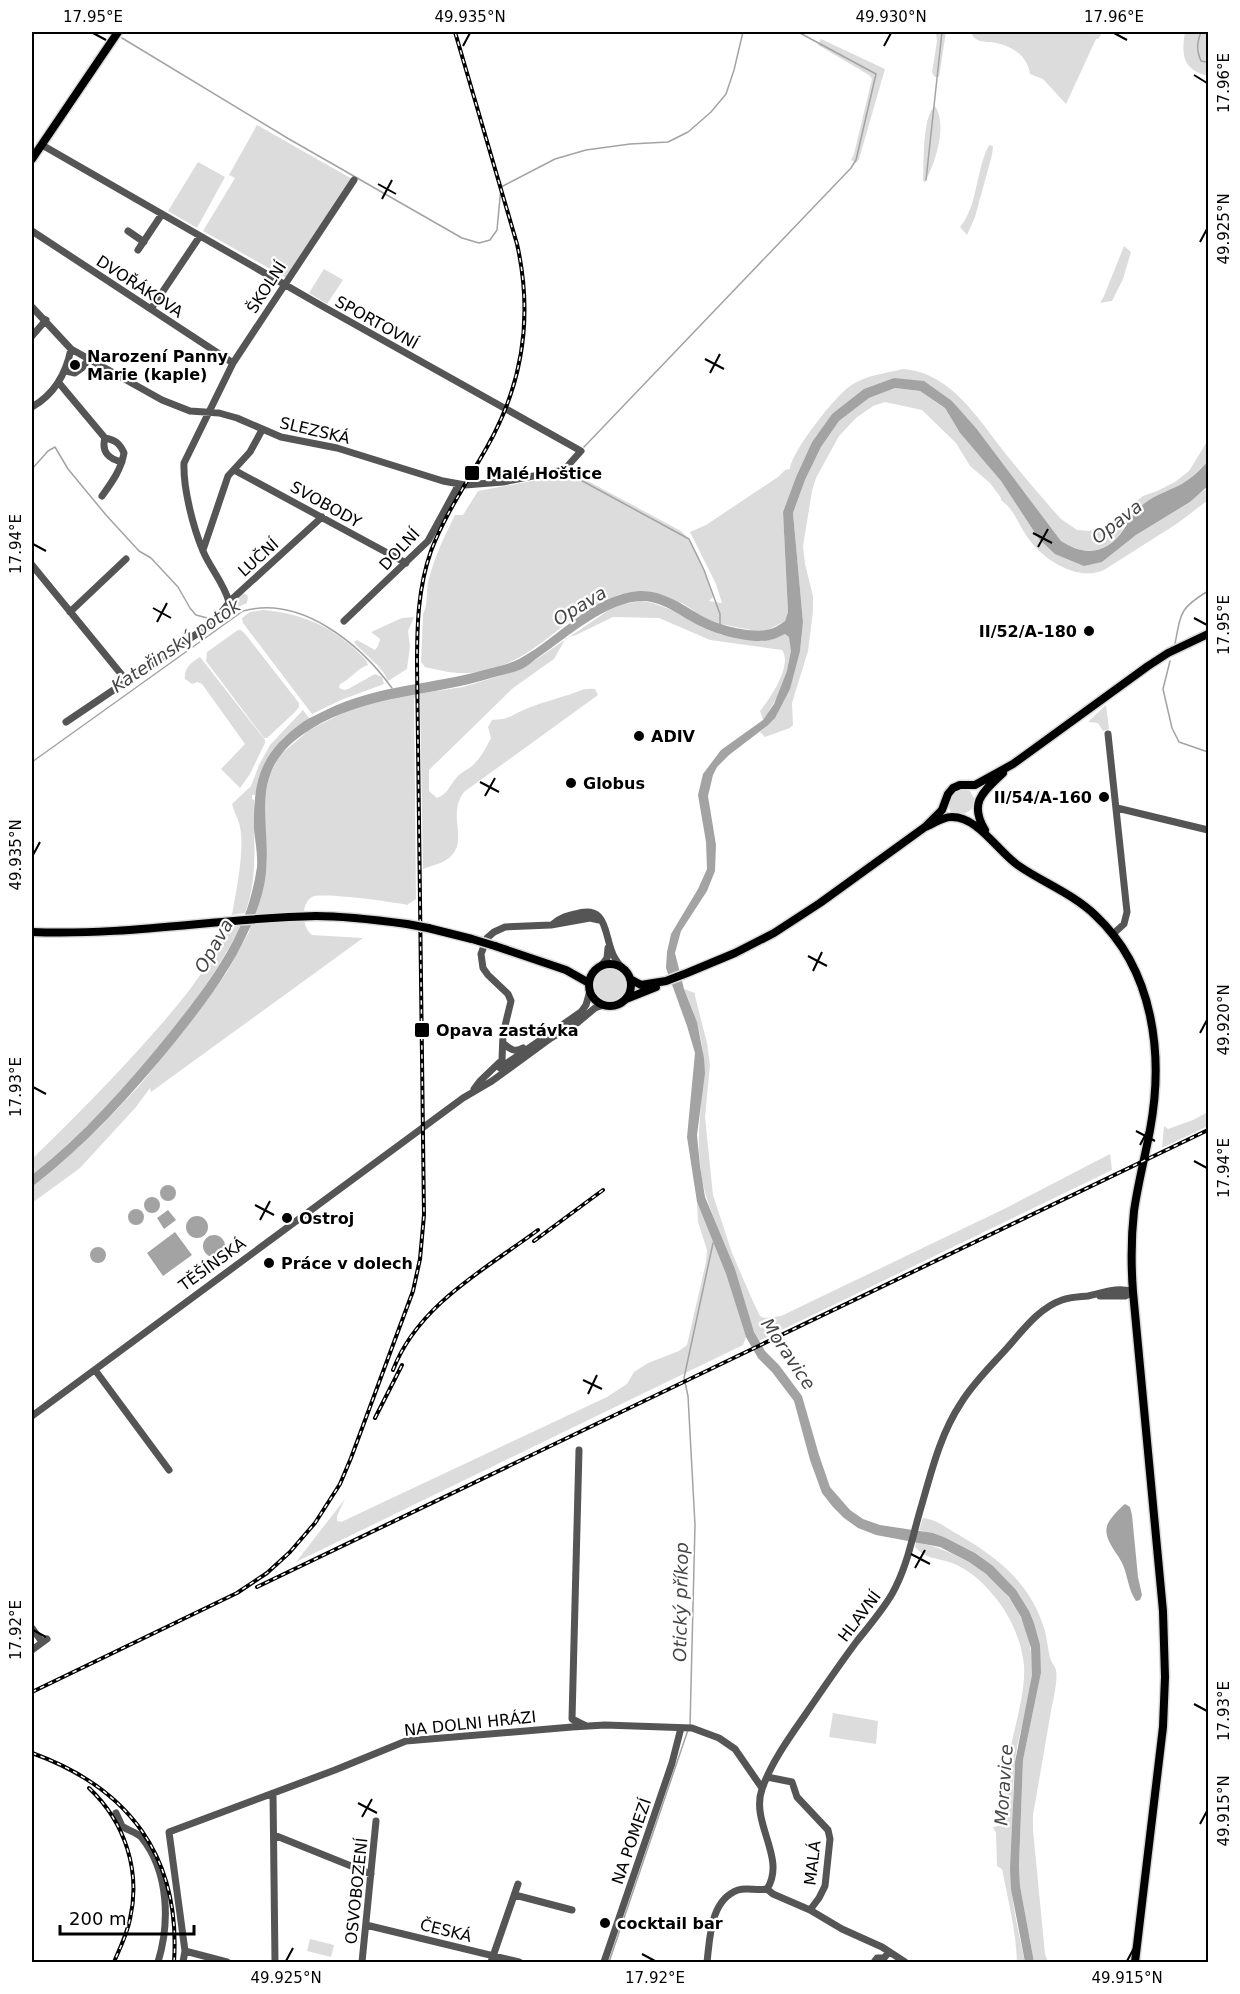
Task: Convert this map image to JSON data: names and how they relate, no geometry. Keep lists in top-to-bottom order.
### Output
{
  "streets": {
    "main road": ["TĚŠÍNSKÁ"],
    "street": [
      "DVOŘÁKOVA",
      "ŠKOLNÍ",
      "SPORTOVNÍ",
      "SLEZSKÁ",
      "SVOBODY",
      "DOLNÍ",
      "LUČNÍ",
      "HLAVNÍ",
      "NA DOLNI HRÁZI",
      "NA POMEZÍ",
      "MALÁ",
      "OSVOBOZENÍ",
      "ČESKÁ"
    ]
  },
  "crossings": [
    ["DVOŘÁKOVA", "ŠKOLNÍ"],
    ["ŠKOLNÍ", "SPORTOVNÍ"],
    ["ŠKOLNÍ", "SLEZSKÁ"],
    ["ŠKOLNÍ", "LUČNÍ"],
    ["SPORTOVNÍ", "SLEZSKÁ"],
    ["SLEZSKÁ", "DOLNÍ"],
    ["SVOBODY", "DOLNÍ"],
    ["SVOBODY", "LUČNÍ"],
    ["HLAVNÍ", "NA DOLNI HRÁZI"],
    ["HLAVNÍ", "MALÁ"],
    ["NA DOLNI HRÁZI", "NA POMEZÍ"],
    ["OSVOBOZENÍ", "ČESKÁ"]
  ],
  "water": [
    "Opava",
    "Kateřinský potok",
    "Moravice",
    "Otický příkop"
  ],
  "places": {
    "other": [
      "Narození Panny Marie (kaple)",
      "II/52/A-180",
      "ADIV",
      "Globus",
      "II/54/A-160",
      "Ostroj",
      "Práce v dolech",
      "cocktail bar"
    ],
    "transit": ["Malé Hoštice", "Opava zastávka"]
  },
  "scale_bar": "200 m",
  "coordinates": [
    "17.95°E",
    "49.935°N",
    "49.930°N",
    "17.96°E",
    "49.925°N",
    "17.94°E",
    "49.920°N",
    "17.93°E",
    "17.92°E",
    "49.915°N"
  ]
}
